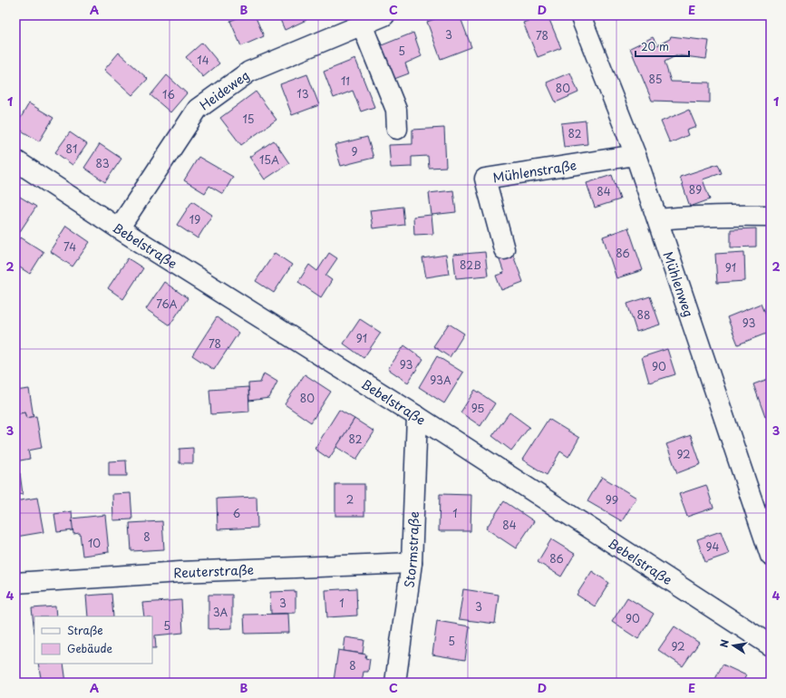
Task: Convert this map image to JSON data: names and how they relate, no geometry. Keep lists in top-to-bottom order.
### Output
{
  "streets": {
    "street": [
      "Heideweg",
      "Mühlenstraße",
      "Bebelstraße",
      "Mühlenweg",
      "Stormstraße",
      "Reuterstraße"
    ]
  },
  "crossings": [
    ["Heideweg", "Bebelstraße"],
    ["Mühlenstraße", "Mühlenweg"],
    ["Bebelstraße", "Stormstraße"],
    ["Stormstraße", "Reuterstraße"]
  ],
  "house_numbers": [
    "3",
    "78",
    "5",
    "14",
    "85",
    "11",
    "80",
    "13",
    "16",
    "15",
    "82",
    "81",
    "9",
    "15A",
    "83",
    "89",
    "84",
    "19",
    "74",
    "86",
    "82B",
    "91",
    "76A",
    "88",
    "93",
    "91",
    "78",
    "93",
    "90",
    "93A",
    "80",
    "95",
    "82",
    "92",
    "2",
    "99",
    "6",
    "1",
    "84",
    "8",
    "10",
    "94",
    "86",
    "3",
    "1",
    "3",
    "3A",
    "90",
    "5",
    "5",
    "92",
    "8"
  ],
  "legend": ["Straße", "Gebäude"],
  "scale_bar": "20 m",
  "north": "left",
  "grid": {
    "columns": [
      "A",
      "B",
      "C",
      "D",
      "E"
    ],
    "rows": [
      "1",
      "2",
      "3",
      "4"
    ]
  }
}
